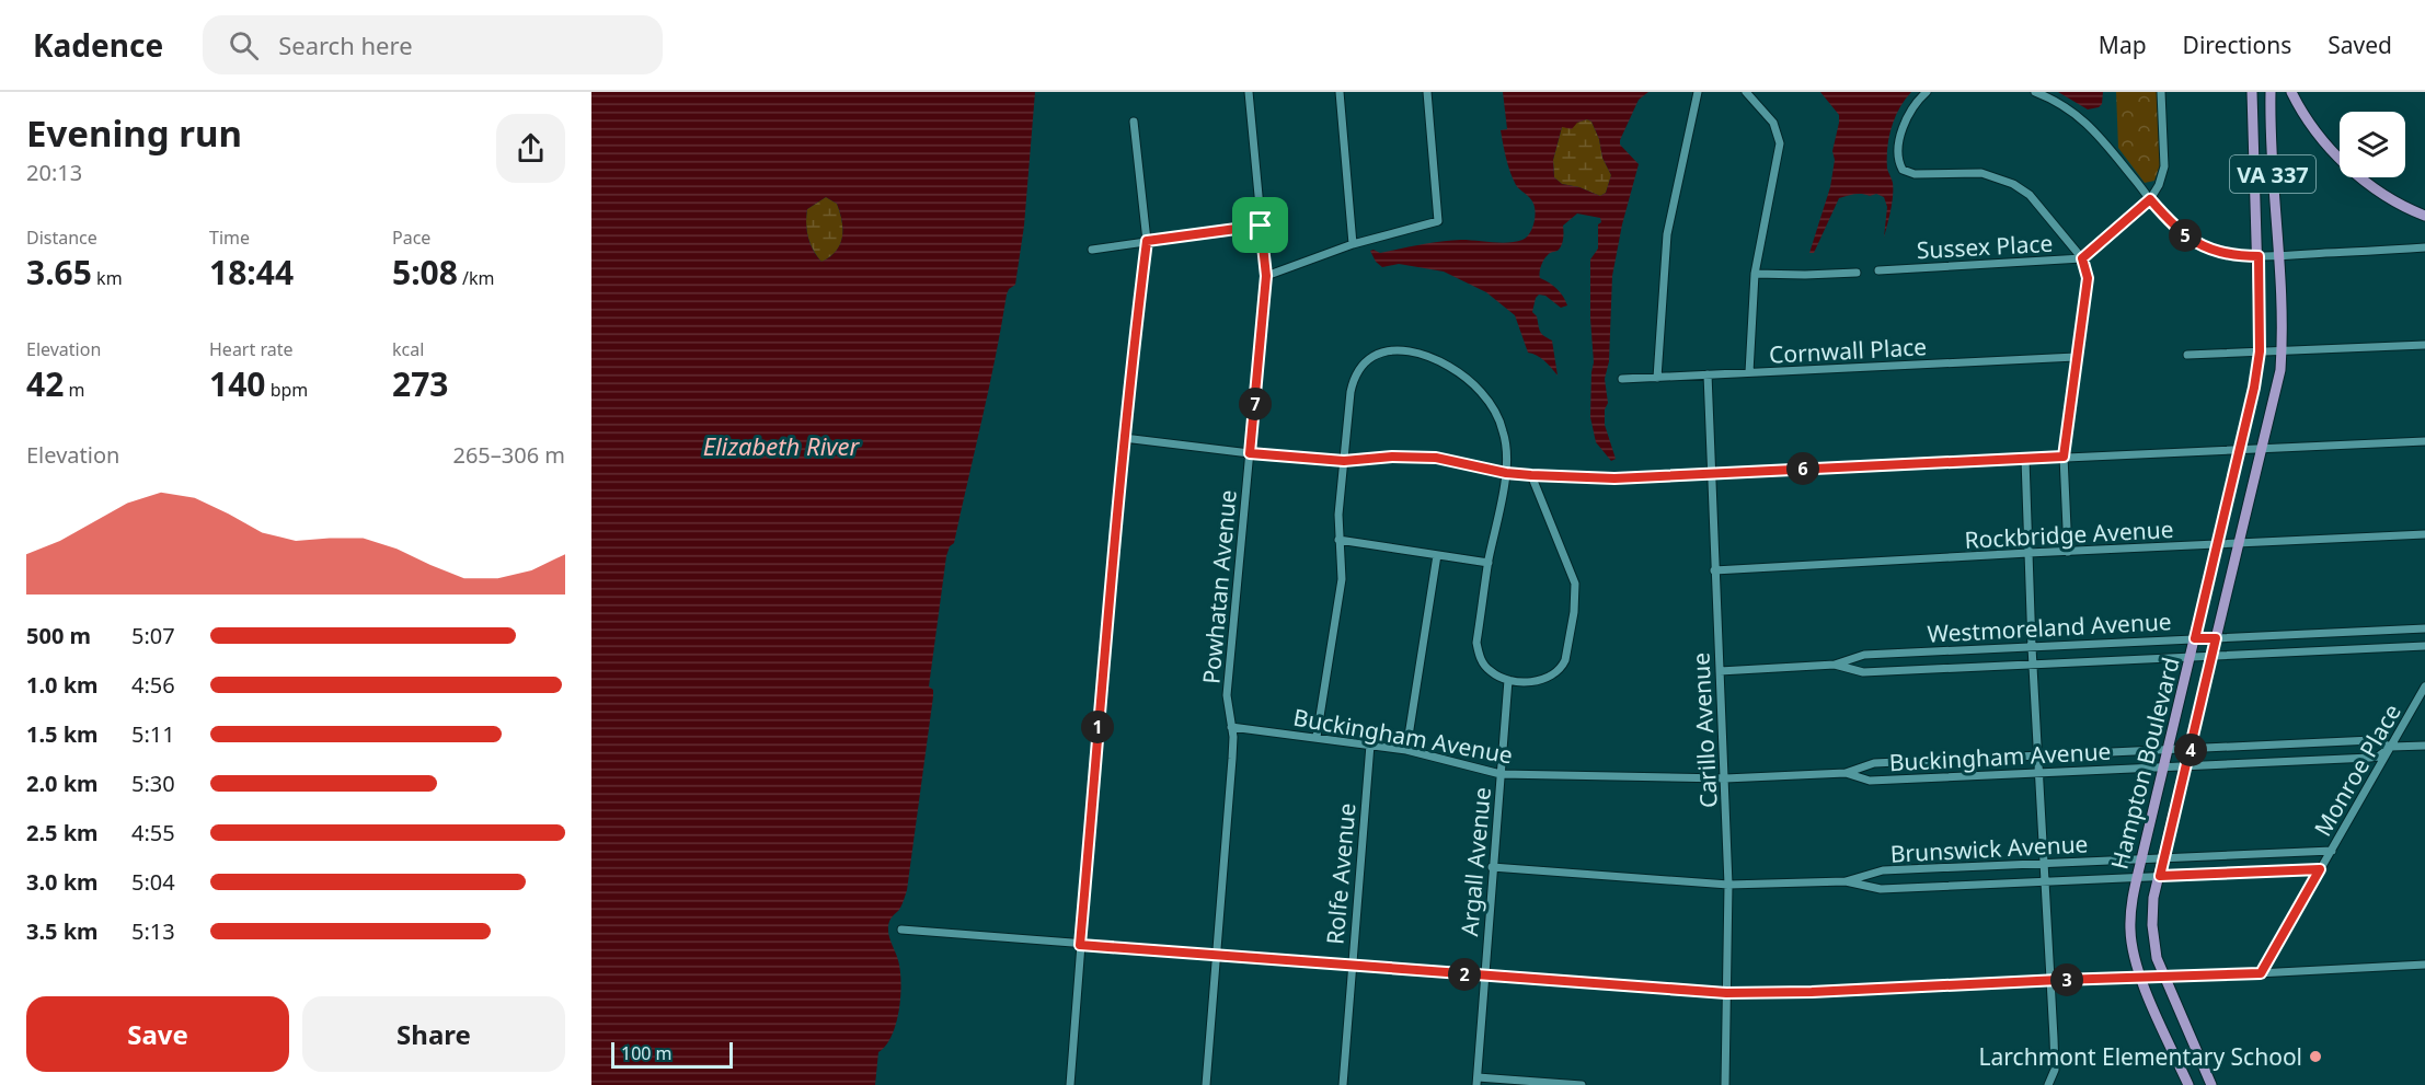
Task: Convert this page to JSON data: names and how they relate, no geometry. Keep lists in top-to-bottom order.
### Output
{
  "streets": {
    "main road": ["VA 337", "Hampton Boulevard"],
    "street": [
      "Sussex Place",
      "Cornwall Place",
      "Rockbridge Avenue",
      "Powhatan Avenue",
      "Westmoreland Avenue",
      "Carillo Avenue",
      "Buckingham Avenue",
      "Monroe Place",
      "Brunswick Avenue",
      "Argall Avenue",
      "Rolfe Avenue"
    ]
  },
  "crossings": [
    ["Cornwall Place", "Carillo Avenue"],
    ["Rockbridge Avenue", "Carillo Avenue"],
    ["Rockbridge Avenue", "Hampton Boulevard"],
    ["Powhatan Avenue", "Buckingham Avenue"],
    ["Westmoreland Avenue", "Carillo Avenue"],
    ["Westmoreland Avenue", "Hampton Boulevard"],
    ["Carillo Avenue", "Buckingham Avenue"],
    ["Carillo Avenue", "Brunswick Avenue"],
    ["Buckingham Avenue", "Hampton Boulevard"],
    ["Buckingham Avenue", "Monroe Place"],
    ["Buckingham Avenue", "Argall Avenue"],
    ["Buckingham Avenue", "Rolfe Avenue"],
    ["Hampton Boulevard", "Brunswick Avenue"],
    ["Monroe Place", "Brunswick Avenue"],
    ["Brunswick Avenue", "Argall Avenue"]
  ],
  "water": ["Elizabeth River"],
  "places": ["Larchmont Elementary School"],
  "scale_bar": "100 m",
  "page": {
    "header": "Kadence",
    "search": "Search here",
    "nav": ["Map", "Directions", "Saved"],
    "heading": ["Evening run", "20:13"],
    "stats": [
      ["Distance", "3.65 km"],
      ["Time", "18:44"],
      ["Pace", "5:08 /km"],
      ["Elevation", "42 m"],
      ["Heart rate", "140 bpm"],
      ["kcal", "273"]
    ],
    "pins": [
      "5",
      "7",
      "6",
      "1",
      "4",
      "2",
      "3"
    ],
    "chart": ["Elevation", "265–306 m"],
    "list": [
      {
        "name": "500 m",
        "note": "5:07"
      },
      {
        "name": "1.0 km",
        "note": "4:56"
      },
      {
        "name": "1.5 km",
        "note": "5:11"
      },
      {
        "name": "2.0 km",
        "note": "5:30"
      },
      {
        "name": "2.5 km",
        "note": "4:55"
      },
      {
        "name": "3.0 km",
        "note": "5:04"
      },
      {
        "name": "3.5 km",
        "note": "5:13"
      }
    ],
    "buttons": ["Save", "Share"],
    "scale": "100 m"
  }
}
